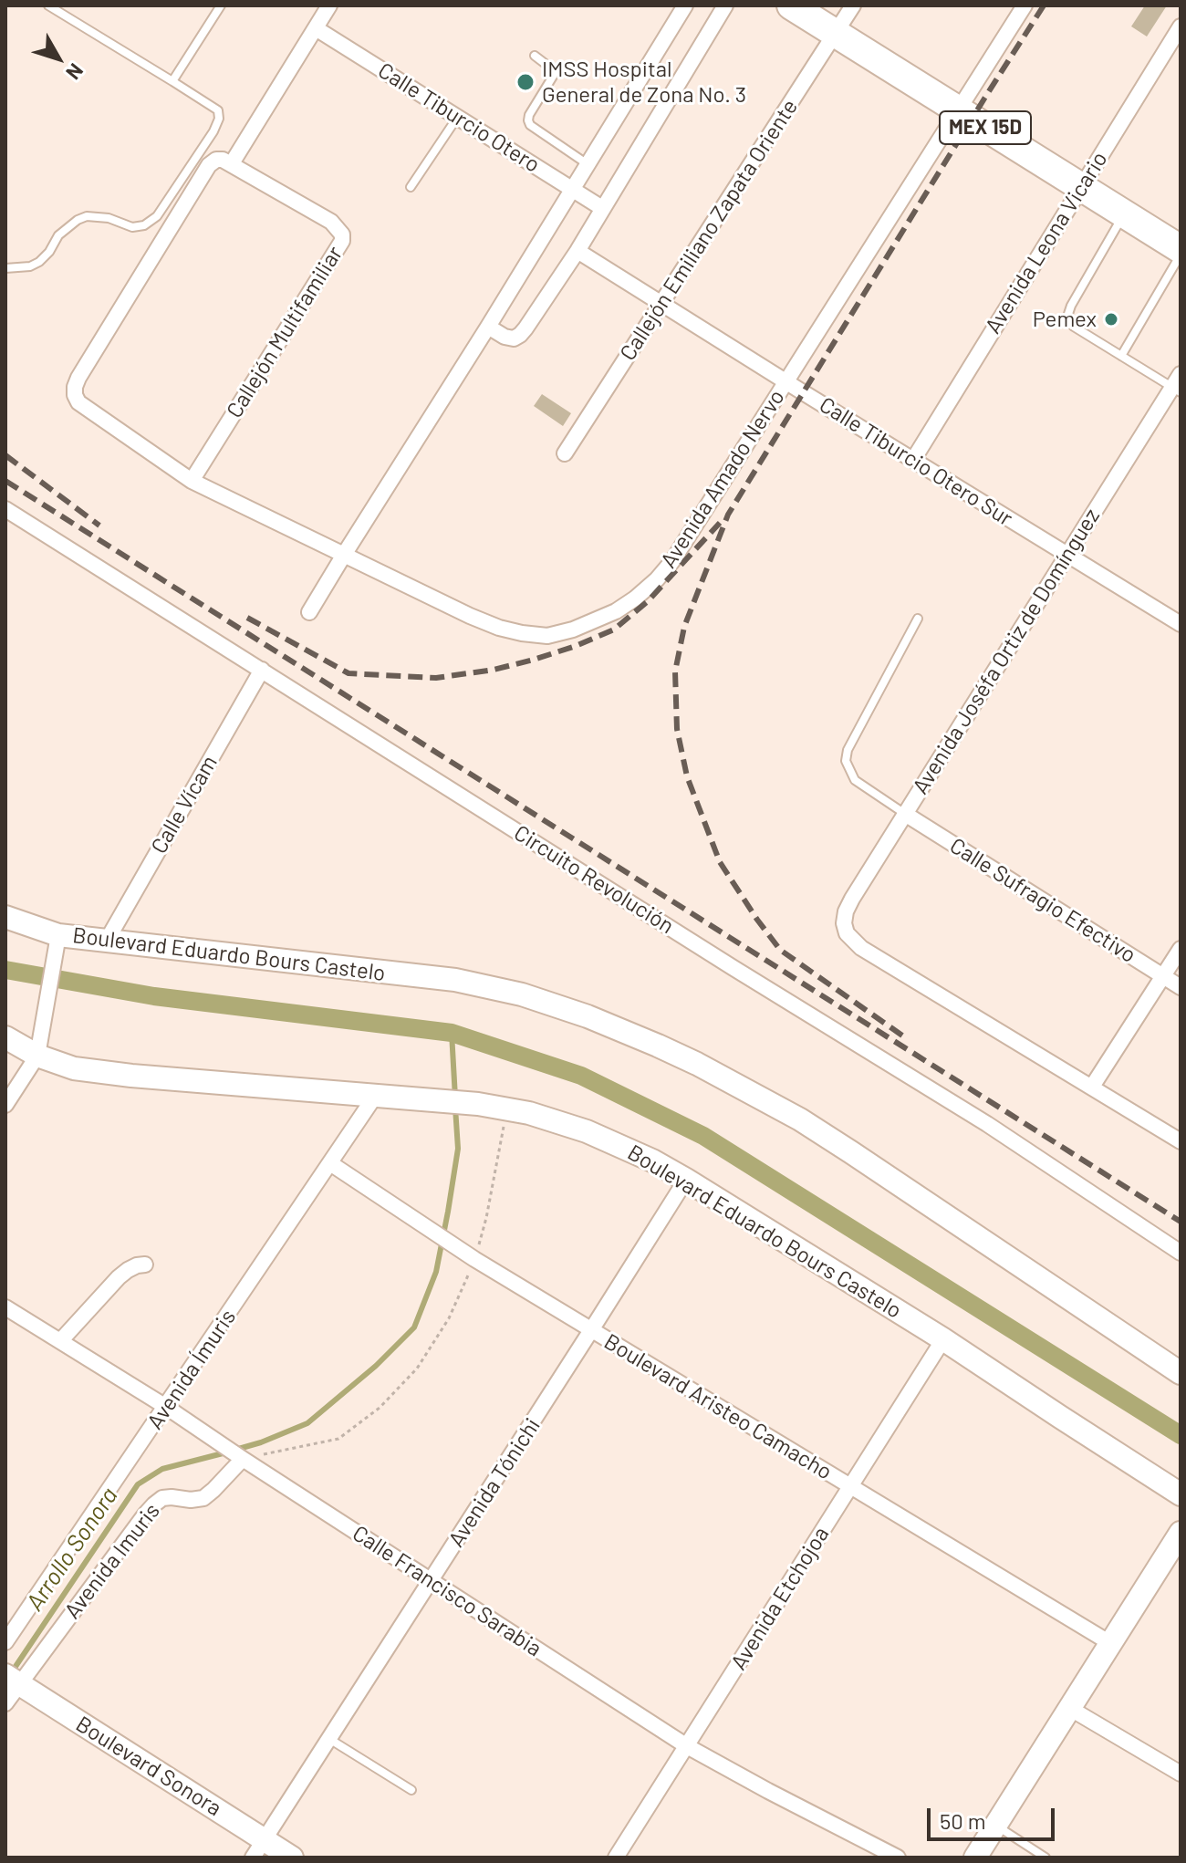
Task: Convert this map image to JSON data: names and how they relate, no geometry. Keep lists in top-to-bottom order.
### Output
{
  "streets": {
    "highway": ["MEX 15D"],
    "main road": ["Boulevard Eduardo Bours Castelo", "Boulevard Sonora"],
    "street": [
      "Calle Tiburcio Otero",
      "Callejón Emiliano Zapata Oriente",
      "Avenida Leona Vicario",
      "Callejón Multifamiliar",
      "Calle Tiburcio Otero Sur",
      "Avenida Amado Nervo",
      "Avenida Joséfa Ortiz de Domínguez",
      "Calle Vícam",
      "Circuito Revolución",
      "Calle Sufragio Efectivo",
      "Avenida Ímuris",
      "Boulevard Aristeo Camacho",
      "Avenida Tónichi",
      "Avenida Imuris",
      "Calle Francisco Sarabia",
      "Avenida Etchojoa"
    ]
  },
  "crossings": [
    ["MEX 15D", "Callejón Emiliano Zapata Oriente"],
    ["MEX 15D", "Avenida Leona Vicario"],
    ["MEX 15D", "Avenida Amado Nervo"],
    ["Callejón Emiliano Zapata Oriente", "Calle Tiburcio Otero Sur"],
    ["Avenida Leona Vicario", "Calle Tiburcio Otero Sur"],
    ["Callejón Multifamiliar", "Avenida Amado Nervo"],
    ["Calle Tiburcio Otero Sur", "Avenida Amado Nervo"],
    ["Calle Tiburcio Otero Sur", "Avenida Joséfa Ortiz de Domínguez"],
    ["Avenida Joséfa Ortiz de Domínguez", "Calle Sufragio Efectivo"],
    ["Calle Vícam", "Circuito Revolución"],
    ["Calle Vícam", "Boulevard Eduardo Bours Castelo"],
    ["Boulevard Eduardo Bours Castelo", "Avenida Ímuris"],
    ["Boulevard Eduardo Bours Castelo", "Avenida Tónichi"],
    ["Boulevard Eduardo Bours Castelo", "Avenida Etchojoa"],
    ["Avenida Ímuris", "Boulevard Aristeo Camacho"],
    ["Avenida Ímuris", "Calle Francisco Sarabia"],
    ["Boulevard Aristeo Camacho", "Avenida Tónichi"],
    ["Boulevard Aristeo Camacho", "Avenida Etchojoa"],
    ["Avenida Tónichi", "Calle Francisco Sarabia"],
    ["Avenida Tónichi", "Boulevard Sonora"],
    ["Avenida Imuris", "Calle Francisco Sarabia"],
    ["Avenida Imuris", "Boulevard Sonora"],
    ["Calle Francisco Sarabia", "Avenida Etchojoa"]
  ],
  "water": ["Arrollo Sonora"],
  "places": ["IMSS Hospital General de Zona No. 3", "Pemex"],
  "scale_bar": "50 m",
  "north": "bottom right"
}
